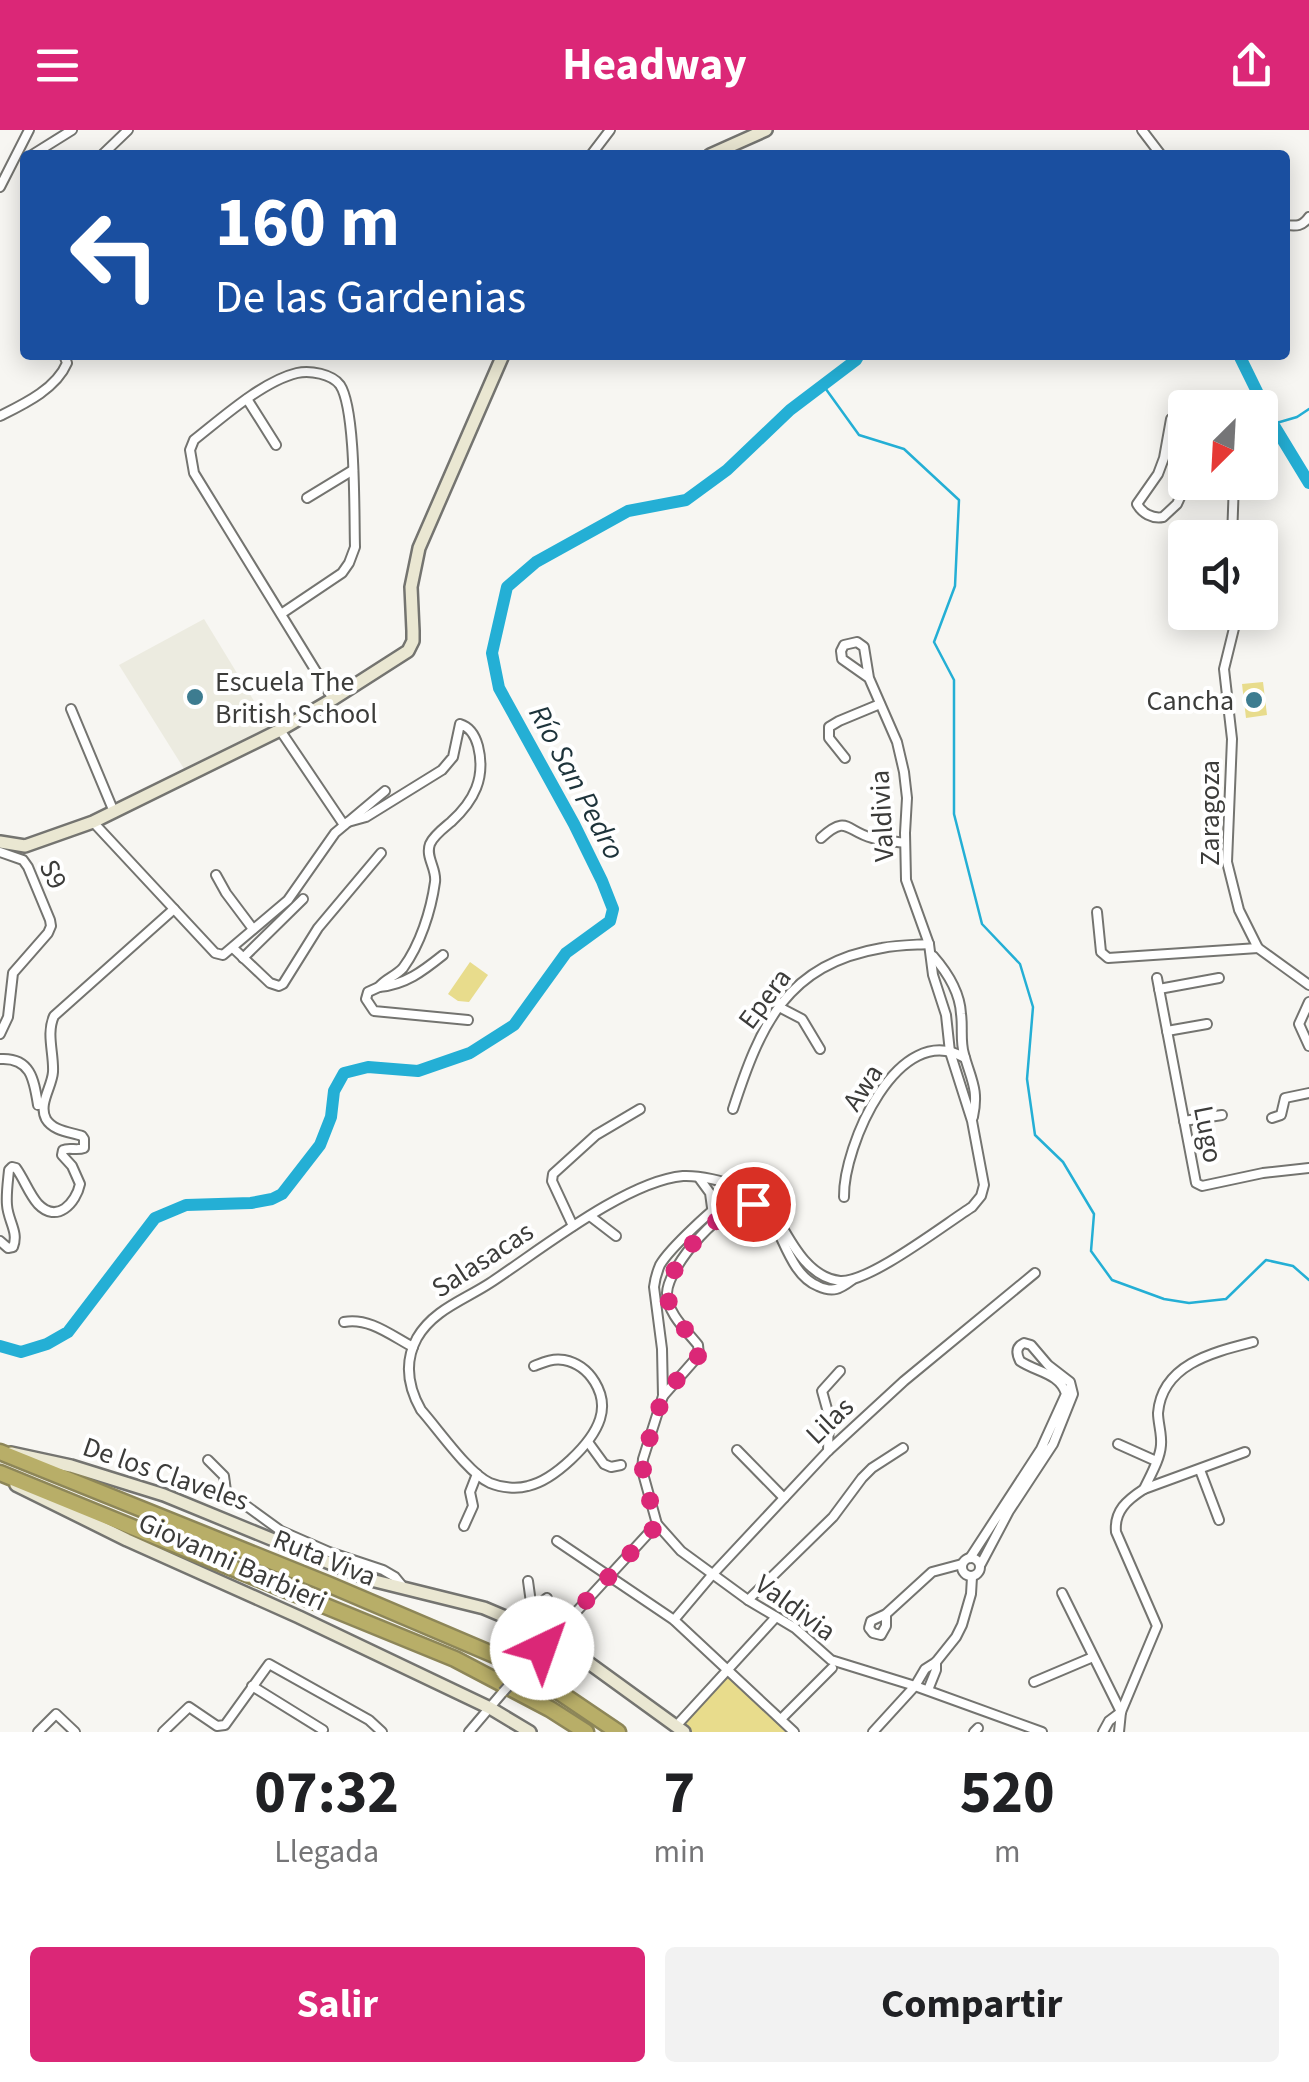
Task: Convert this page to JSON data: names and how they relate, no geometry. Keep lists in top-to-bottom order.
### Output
{
  "streets": {
    "highway": ["Ruta Viva"],
    "main road": ["De los Claveles", "Giovanni Barbieri"],
    "street": [
      "Zaragoza",
      "Valdivia",
      "S9",
      "Epera",
      "Awa",
      "Lugo",
      "Salasacas",
      "Lilas"
    ]
  },
  "crossings": [
    ["Valdivia", "Epera"],
    ["Valdivia", "Awa"],
    ["Valdivia", "Lilas"],
    ["De los Claveles", "Ruta Viva"],
    ["Ruta Viva", "Giovanni Barbieri"]
  ],
  "water": ["Río San Pedro"],
  "places": ["Escuela The British School", "Cancha"],
  "north": "bottom left",
  "page": {
    "header": "Headway",
    "turn": ["160 m", "De las Gardenias"],
    "eta": [
      "07:32",
      "Llegada",
      "7",
      "min",
      "520",
      "m"
    ],
    "buttons": ["Salir", "Compartir"]
  }
}
